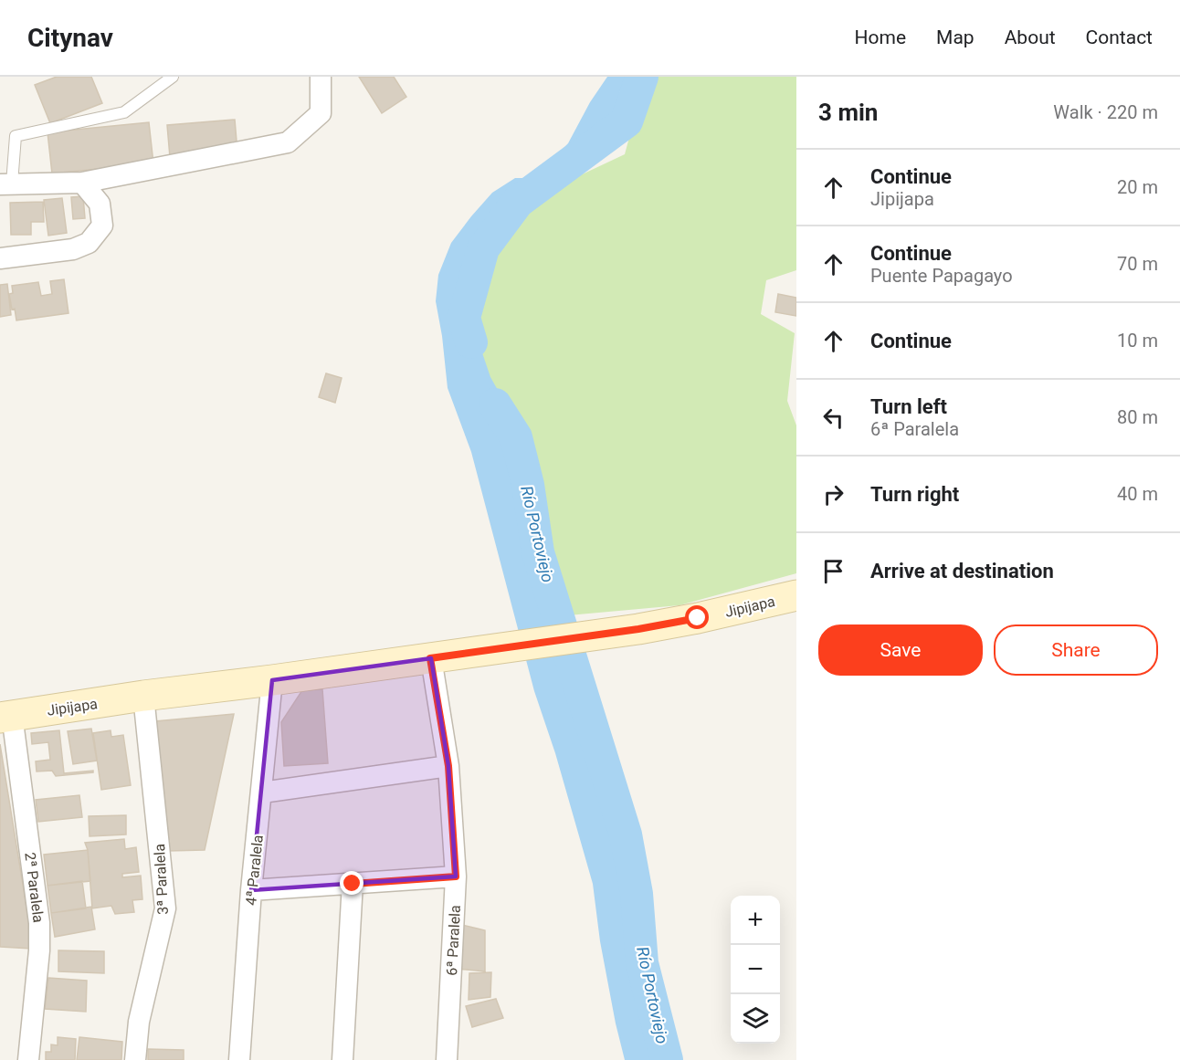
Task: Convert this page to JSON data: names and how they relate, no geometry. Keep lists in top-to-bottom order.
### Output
{
  "streets": {
    "street": [
      "Jipijapa",
      "4ª Paralela",
      "3ª Paralela",
      "2ª Paralela",
      "6ª Paralela"
    ]
  },
  "crossings": [
    ["Jipijapa", "4ª Paralela"],
    ["Jipijapa", "3ª Paralela"],
    ["Jipijapa", "2ª Paralela"],
    ["Jipijapa", "6ª Paralela"]
  ],
  "water": ["Río Portoviejo"],
  "page": {
    "header": "Citynav",
    "nav": [
      "Home",
      "Map",
      "About",
      "Contact"
    ],
    "heading": ["3 min", "Walk · 220 m"],
    "list": [
      ["Continue", "Jipijapa", "20 m"],
      ["Continue", "Puente Papagayo", "70 m"],
      ["Continue", "10 m"],
      ["Turn left", "6ª Paralela", "80 m"],
      ["Turn right", "40 m"],
      "Arrive at destination"
    ],
    "buttons": ["Save", "Share"],
    "map_buttons": ["+", "−"]
  }
}
